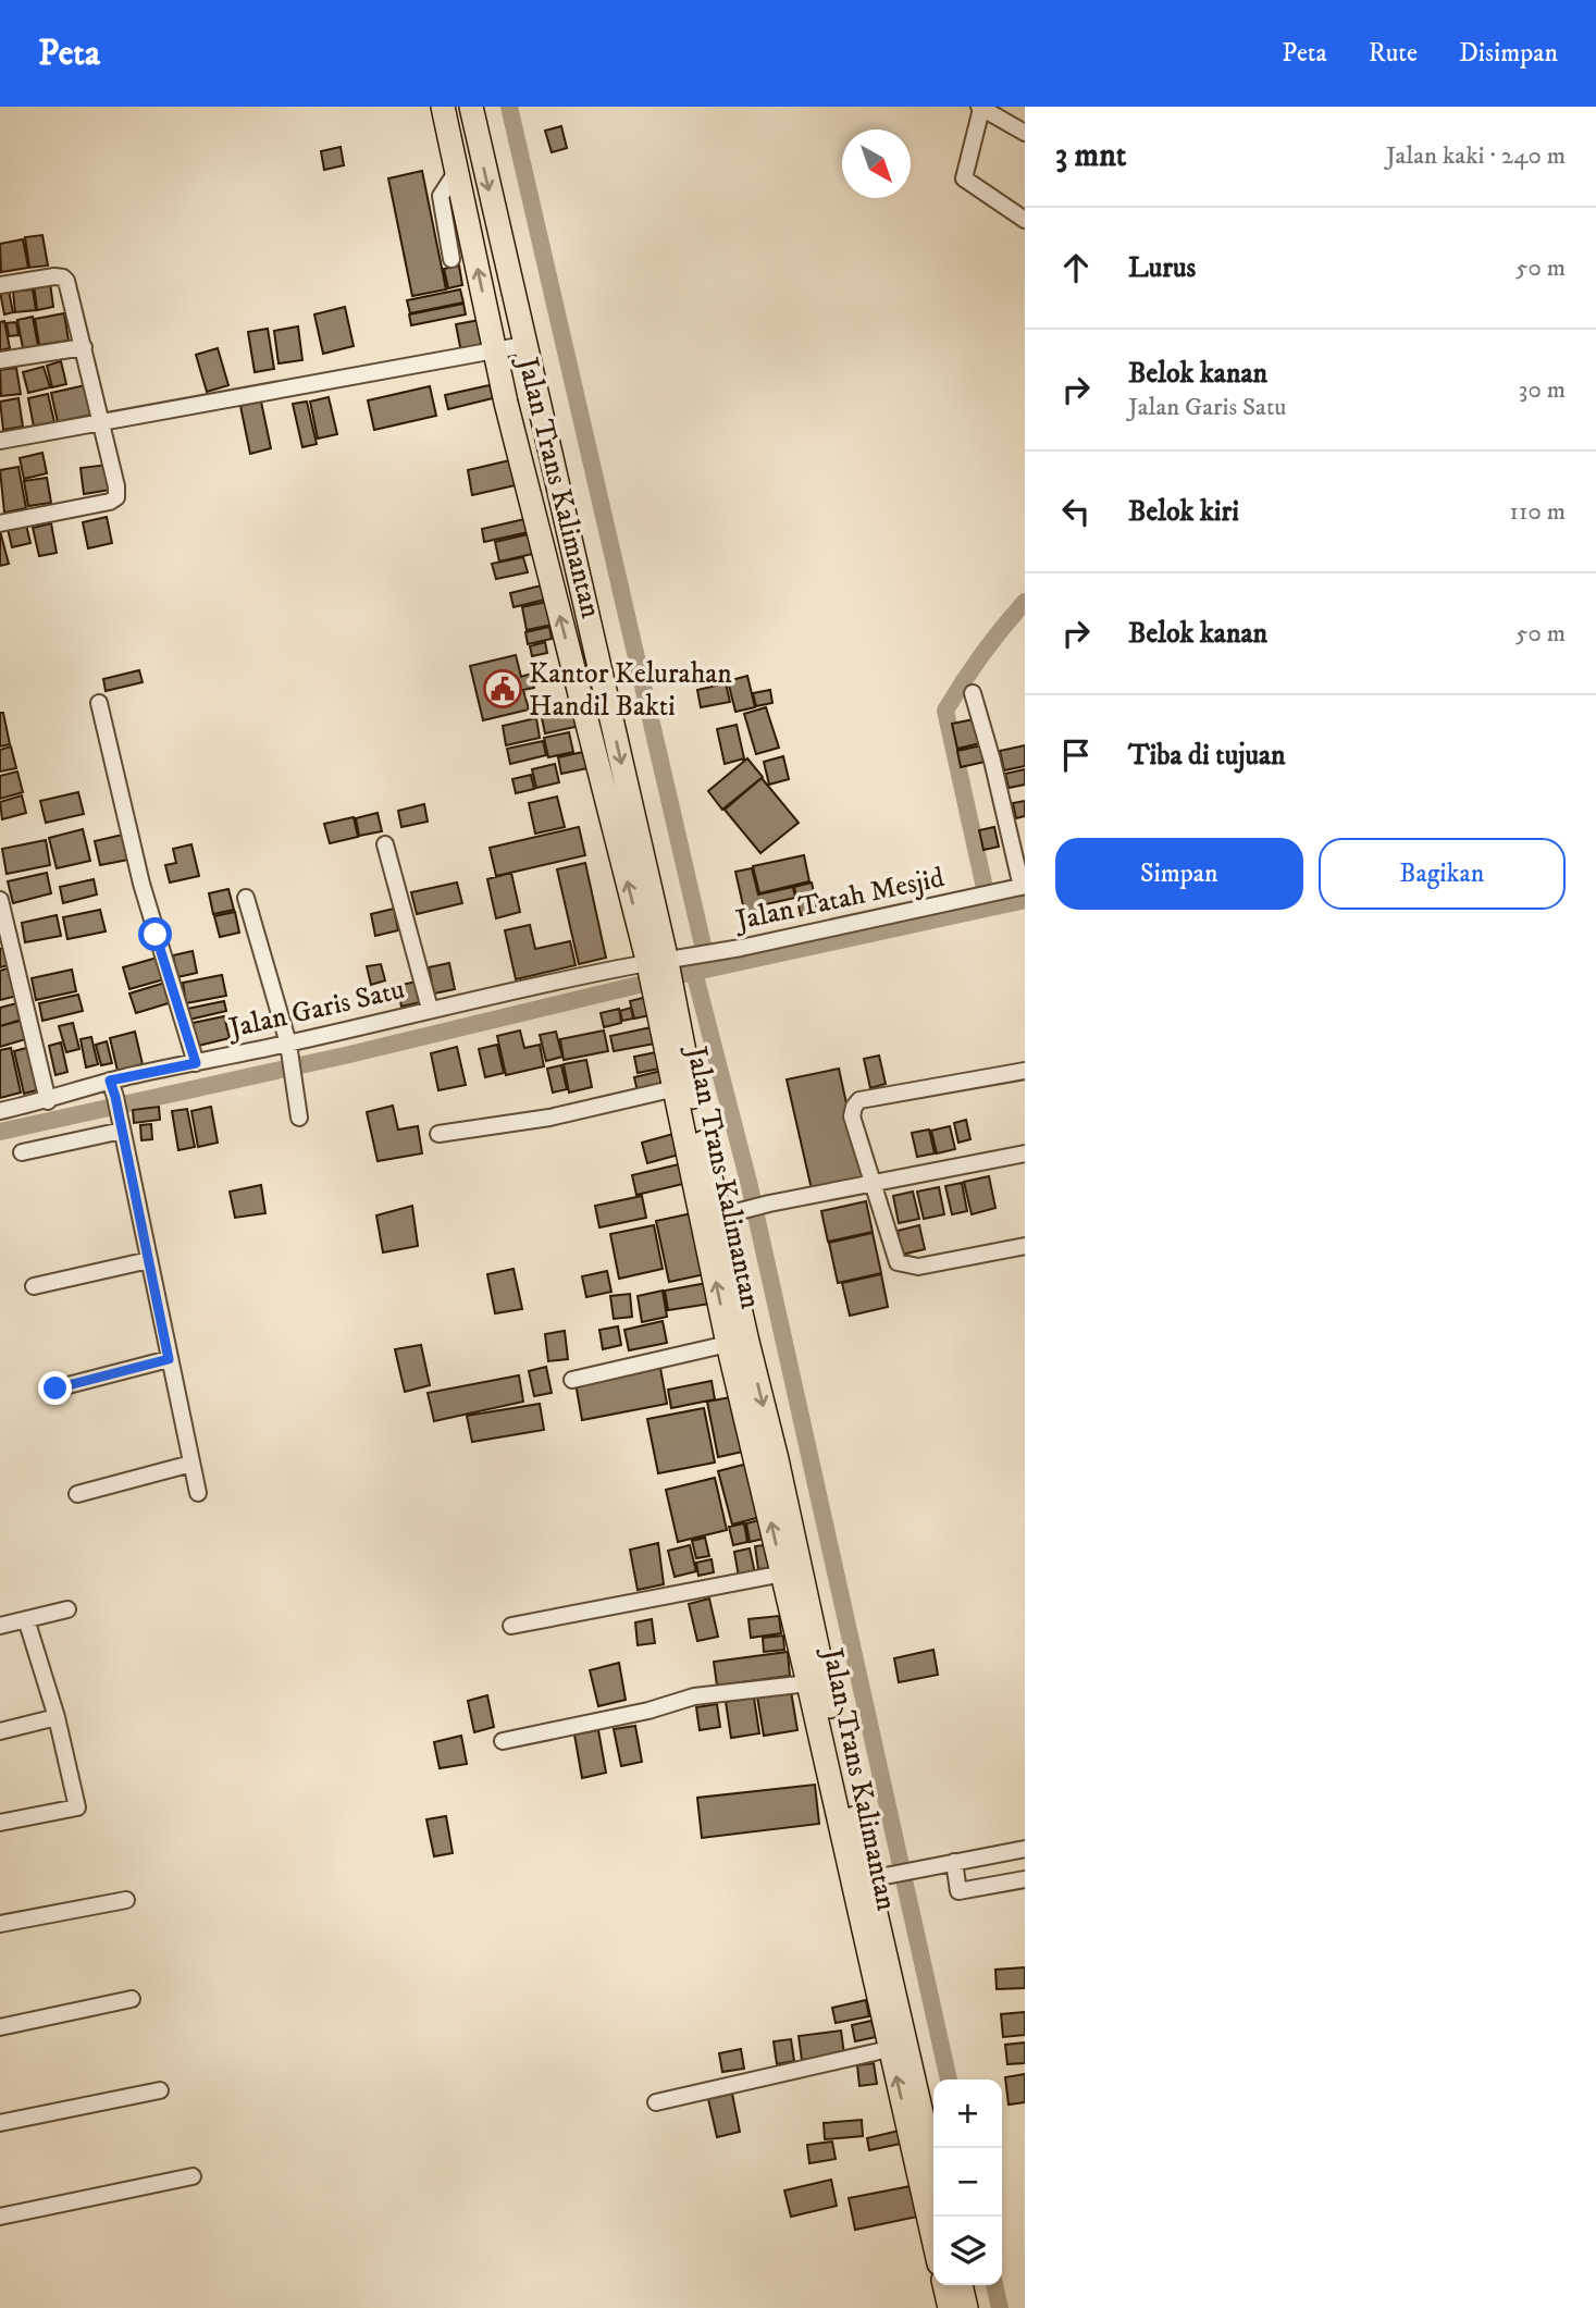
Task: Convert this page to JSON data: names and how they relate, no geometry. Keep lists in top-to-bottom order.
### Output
{
  "streets": {
    "highway": ["Jalan Trans Kalimantan"],
    "street": ["Jalan Tatah Mesjid", "Jalan Garis Satu"]
  },
  "crossings": [
    ["Jalan Trans Kalimantan", "Jalan Tatah Mesjid"],
    ["Jalan Trans Kalimantan", "Jalan Garis Satu"],
    ["Jalan Tatah Mesjid", "Jalan Garis Satu"]
  ],
  "places": {
    "public building": ["Kantor Kelurahan Handil Bakti"]
  },
  "north": "bottom right",
  "page": {
    "header": "Peta",
    "nav": ["Peta", "Rute", "Disimpan"],
    "heading": ["3 mnt", "Jalan kaki · 240 m"],
    "list": [
      ["Lurus", "50 m"],
      ["Belok kanan", "Jalan Garis Satu", "30 m"],
      ["Belok kiri", "110 m"],
      ["Belok kanan", "50 m"],
      "Tiba di tujuan"
    ],
    "buttons": ["Simpan", "Bagikan"],
    "map_buttons": ["+", "−"]
  }
}
